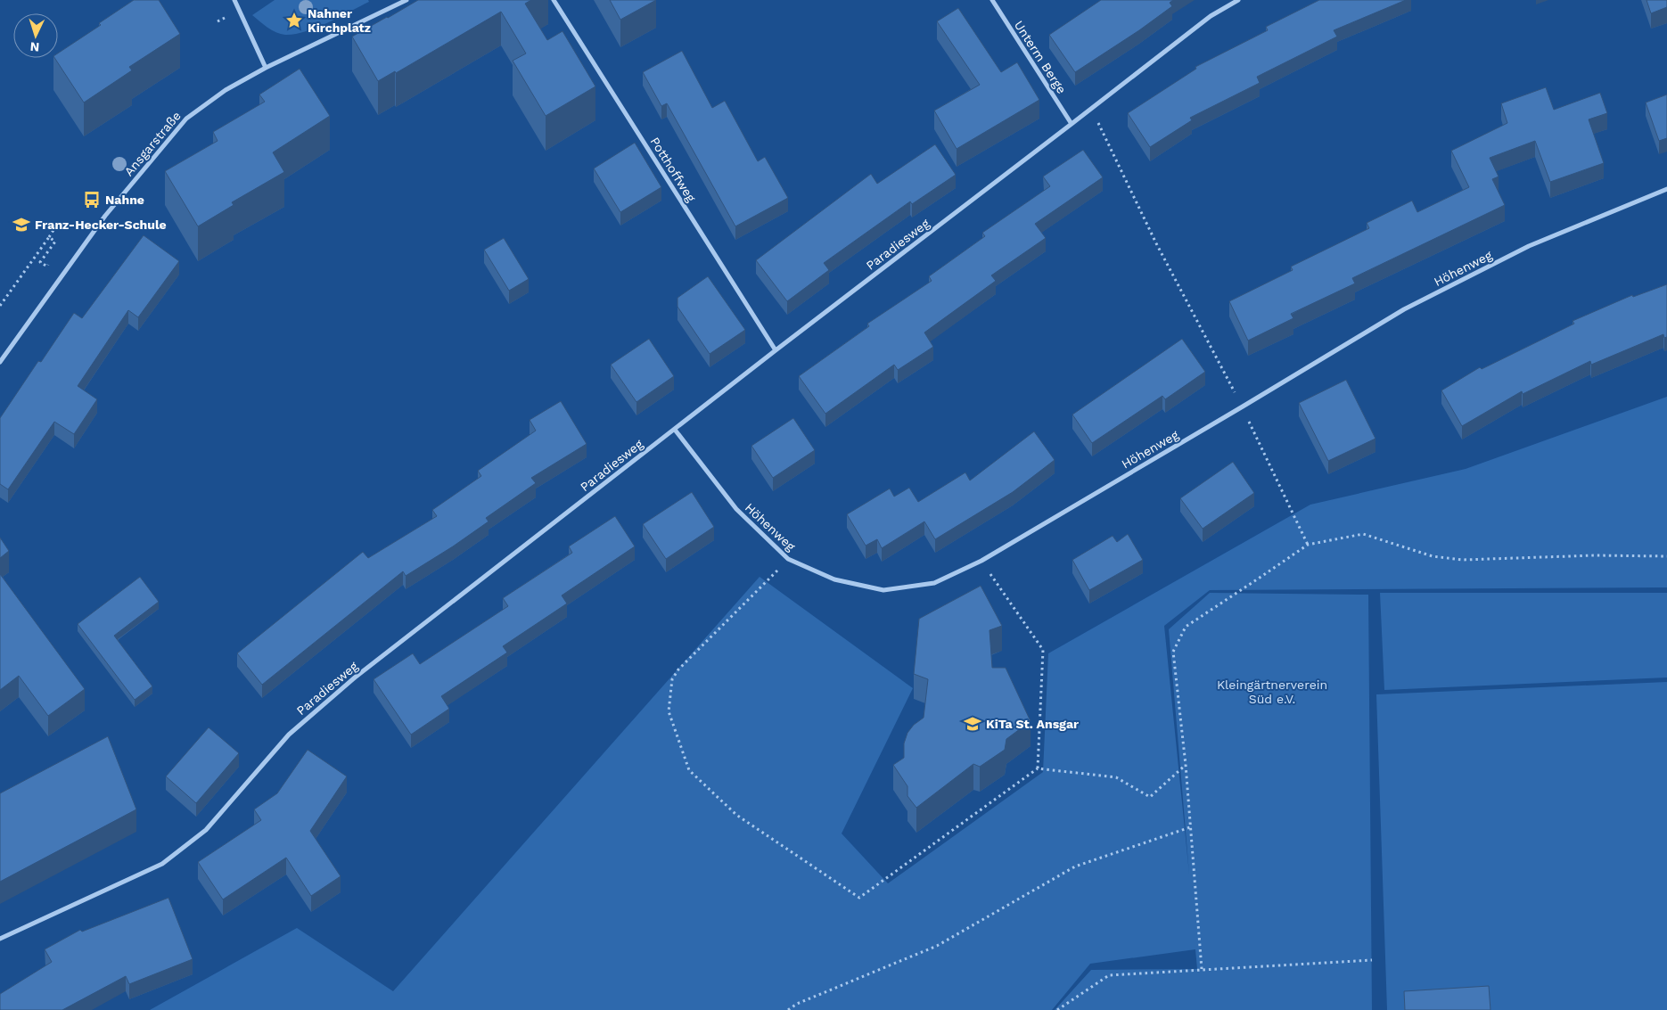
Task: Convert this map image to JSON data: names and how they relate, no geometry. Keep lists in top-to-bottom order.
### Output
{
  "streets": {
    "street": [
      "Unterm Berge",
      "Ansgarstraße",
      "Potthoffweg",
      "Paradiesweg",
      "Höhenweg"
    ]
  },
  "crossings": [
    ["Unterm Berge", "Paradiesweg"],
    ["Potthoffweg", "Paradiesweg"],
    ["Paradiesweg", "Höhenweg"]
  ],
  "parks": ["Kleingärtnerverein Süd e.V."],
  "places": {
    "place": ["Nahner Kirchplatz"],
    "bus stop": ["Nahne"],
    "school or university": ["Franz-Hecker-Schule", "KiTa St. Ansgar"]
  },
  "north": "bottom"
}
